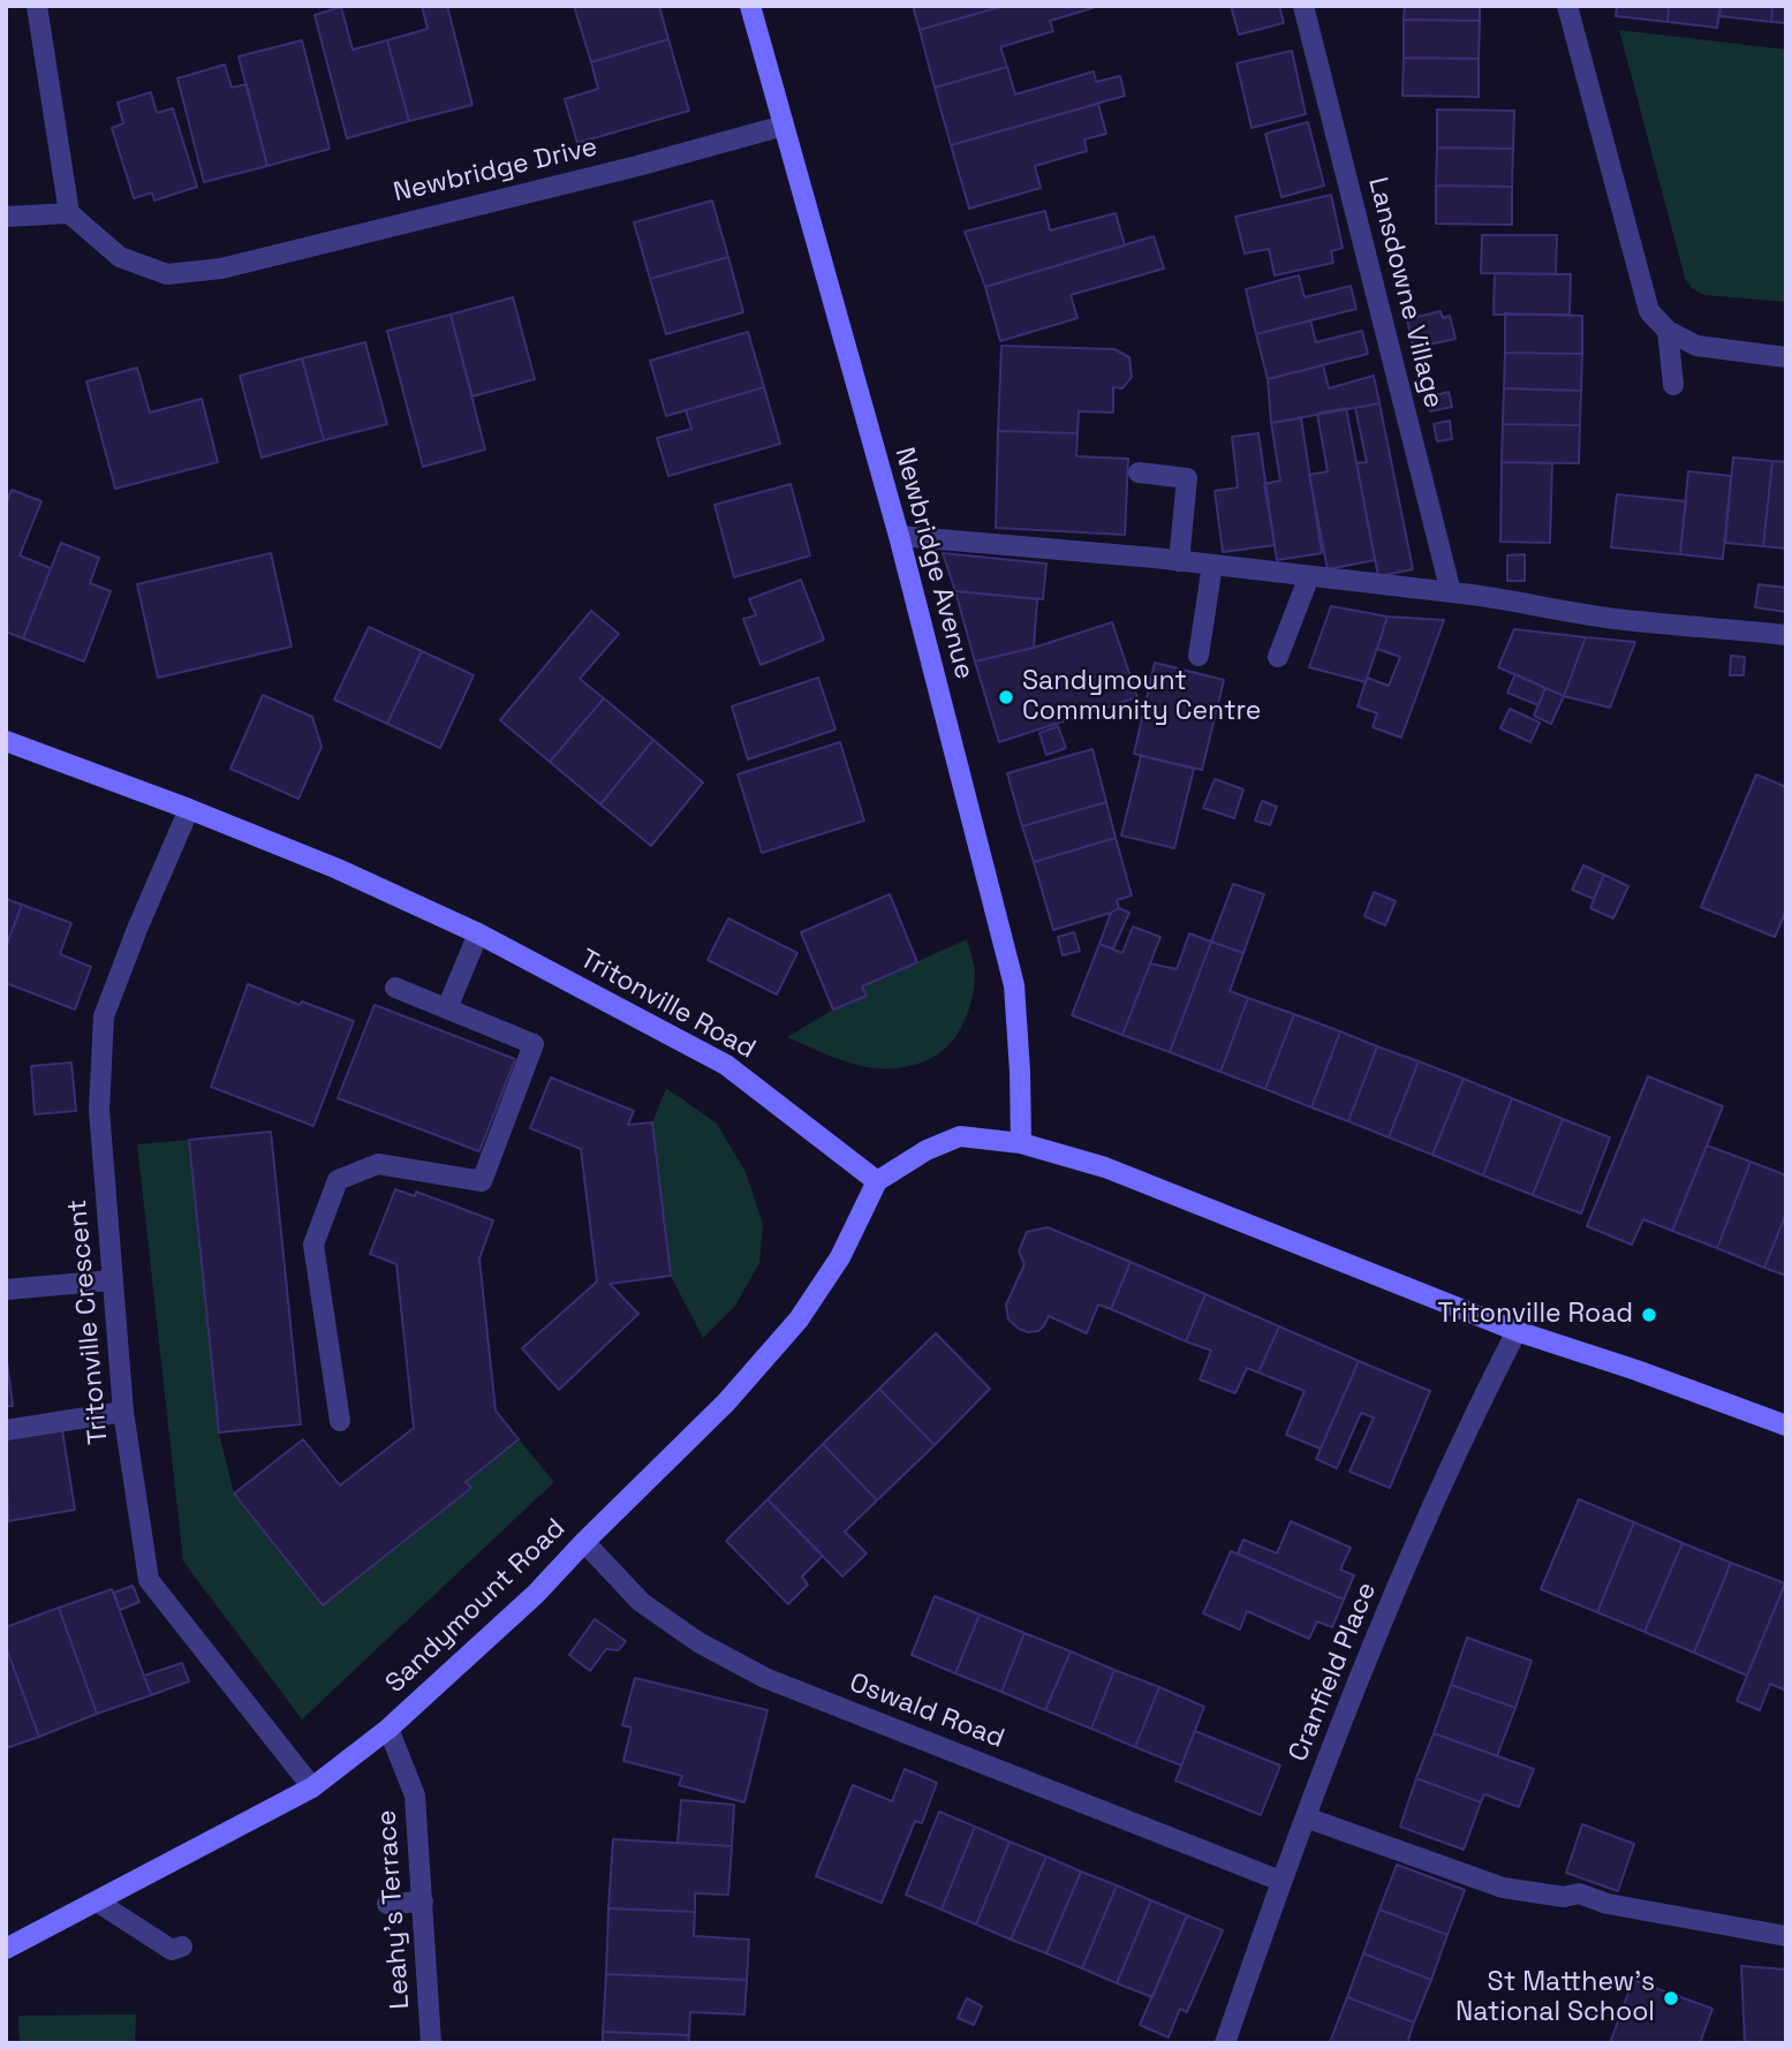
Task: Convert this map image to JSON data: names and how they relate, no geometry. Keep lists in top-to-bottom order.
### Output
{
  "streets": {
    "street": [
      "Newbridge Drive",
      "Lansdowne Village",
      "Newbridge Avenue",
      "Tritonville Road",
      "Tritonville Crescent",
      "Sandymount Road",
      "Cranfield Place",
      "Oswald Road",
      "Leahy's Terrace"
    ]
  },
  "crossings": [
    ["Newbridge Drive", "Newbridge Avenue"],
    ["Tritonville Road", "Tritonville Crescent"],
    ["Tritonville Road", "Sandymount Road"],
    ["Tritonville Crescent", "Sandymount Road"],
    ["Sandymount Road", "Oswald Road"],
    ["Sandymount Road", "Leahy's Terrace"],
    ["Cranfield Place", "Oswald Road"]
  ],
  "places": ["Sandymount Community Centre", "Tritonville Road", "St Matthew's National School"]
}
